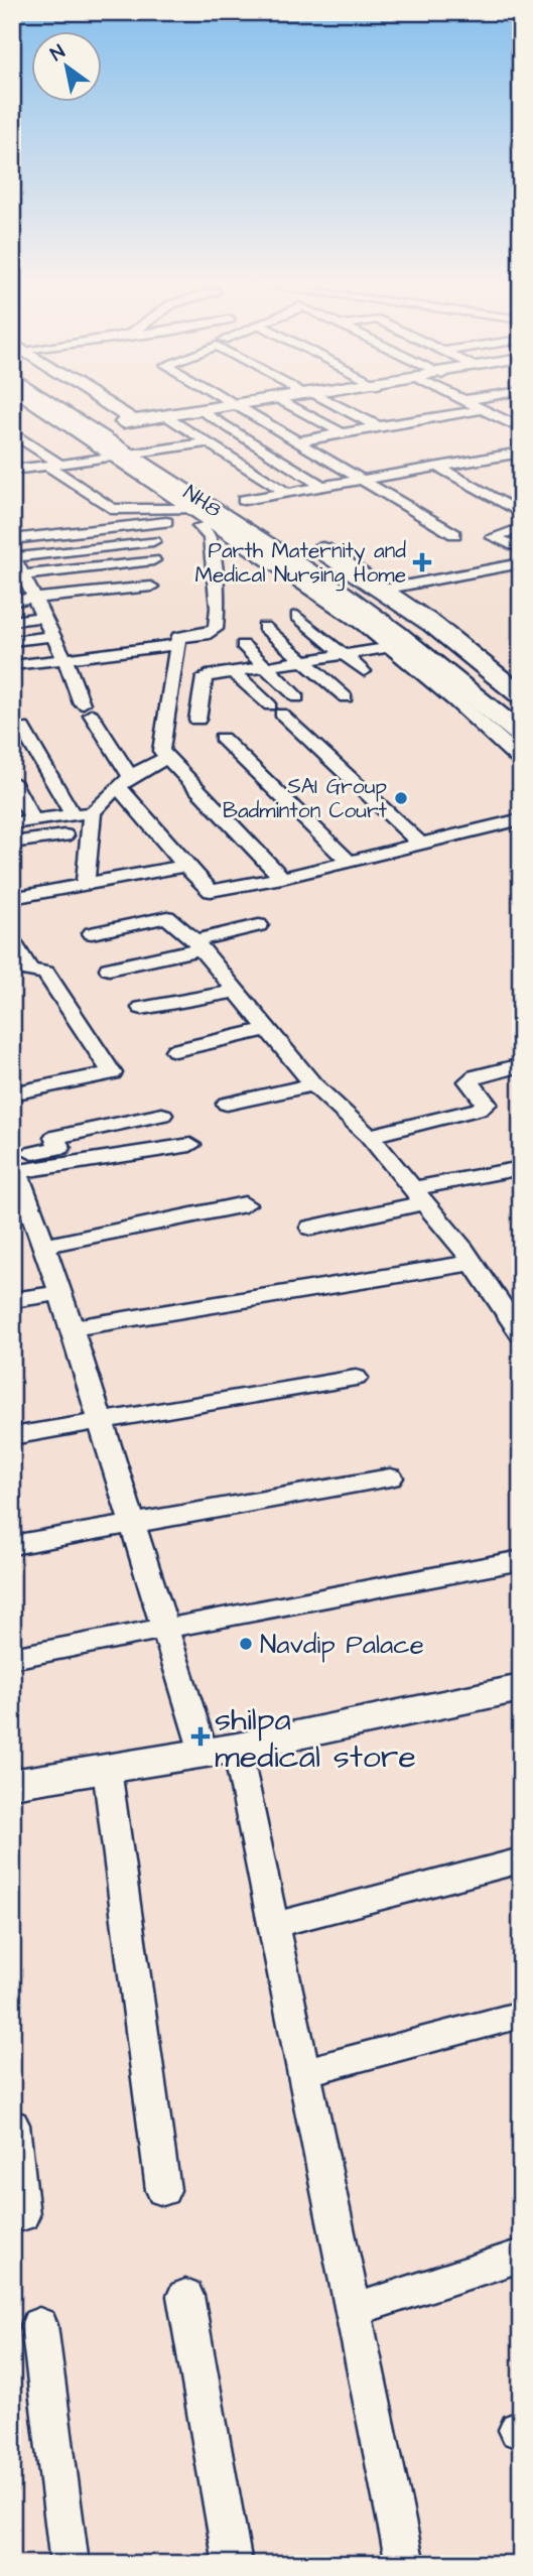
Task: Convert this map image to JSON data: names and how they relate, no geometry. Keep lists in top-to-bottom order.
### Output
{
  "streets": {
    "main road": ["NH8"]
  },
  "places": {
    "health": ["Parth Maternity and Medical Nursing Home", "shilpa medical store"],
    "other": ["SAI Group Badminton Court", "Navdip Palace"]
  },
  "north": "top left"
}
